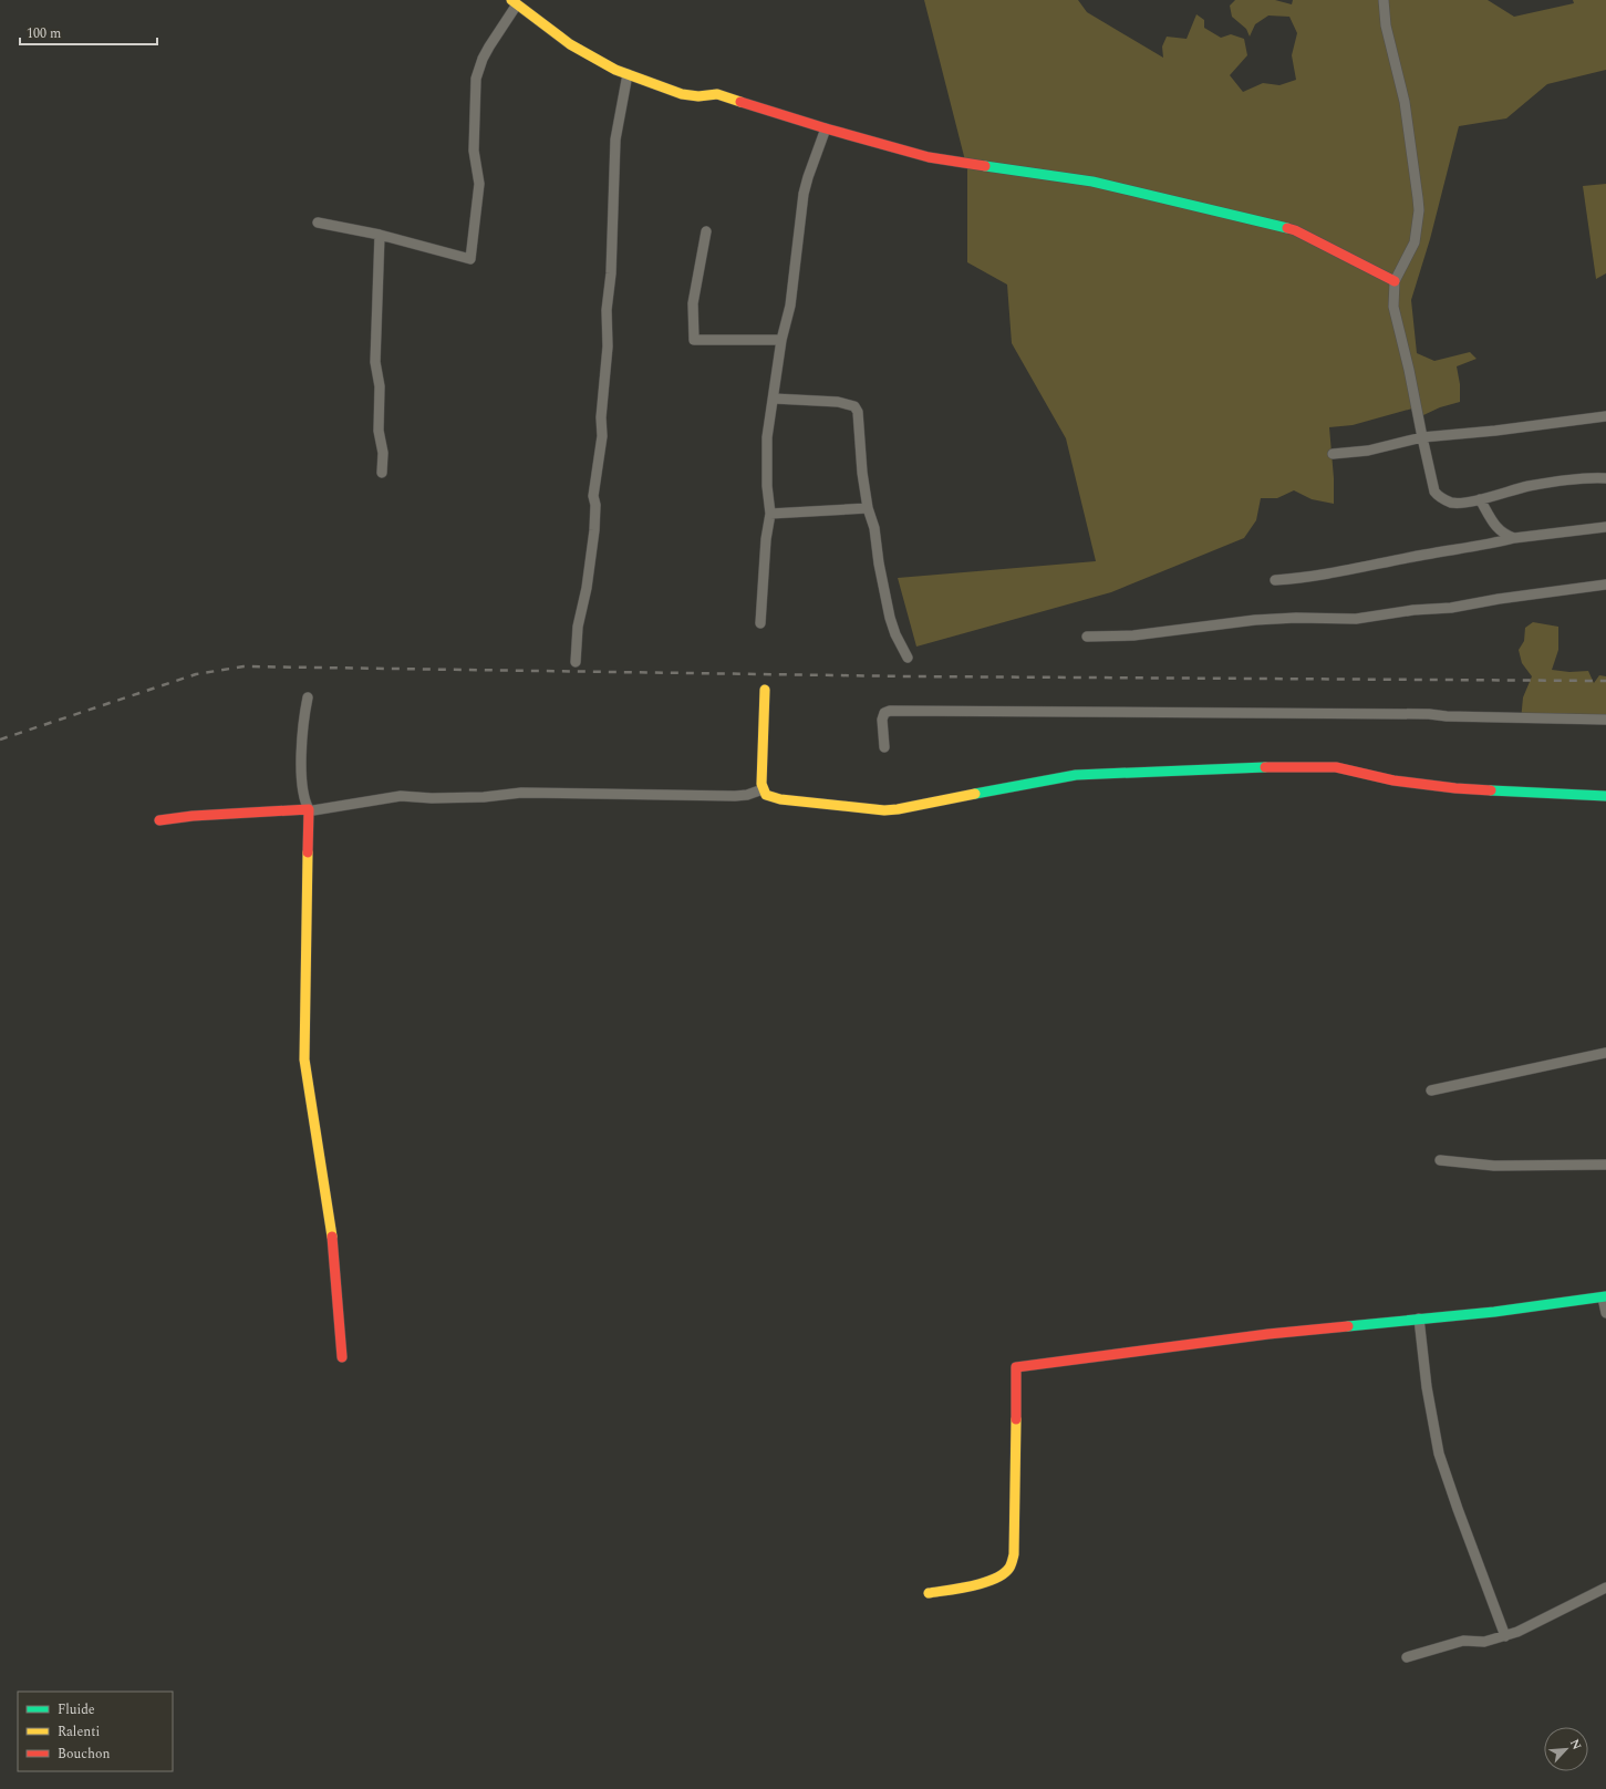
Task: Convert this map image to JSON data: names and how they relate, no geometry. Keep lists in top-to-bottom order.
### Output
{
  "legend": ["Fluide", "Ralenti", "Bouchon"],
  "scale_bar": "100 m",
  "north": "top right"
}
